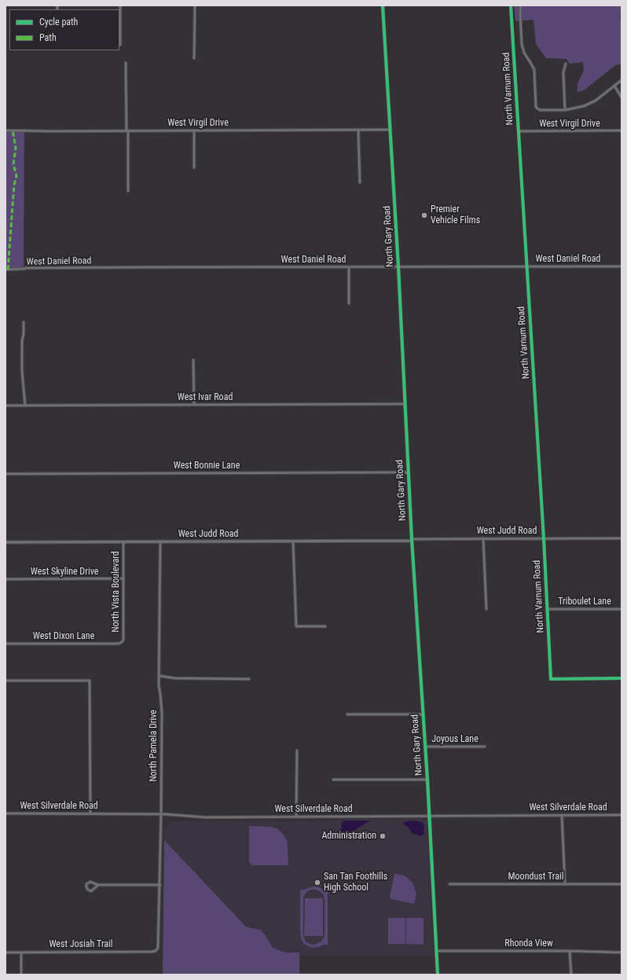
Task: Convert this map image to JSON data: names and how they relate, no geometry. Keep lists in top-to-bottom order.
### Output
{
  "streets": {
    "street": [
      "North Varnum Road",
      "West Virgil Drive",
      "North Gary Road",
      "West Daniel Road",
      "West Ivar Road",
      "West Bonnie Lane",
      "West Judd Road",
      "West Skyline Drive",
      "North Vista Boulevard",
      "Triboulet Lane",
      "West Dixon Lane",
      "Joyous Lane",
      "North Pamela Drive",
      "West Silverdale Road",
      "Moondust Trail",
      "Rhonda View",
      "West Josiah Trail"
    ]
  },
  "crossings": [
    ["North Varnum Road", "West Virgil Drive"],
    ["North Varnum Road", "West Daniel Road"],
    ["North Varnum Road", "West Judd Road"],
    ["North Varnum Road", "Triboulet Lane"],
    ["West Virgil Drive", "North Gary Road"],
    ["North Gary Road", "West Daniel Road"],
    ["North Gary Road", "West Ivar Road"],
    ["North Gary Road", "West Bonnie Lane"],
    ["North Gary Road", "West Judd Road"],
    ["North Gary Road", "Joyous Lane"],
    ["North Gary Road", "West Silverdale Road"],
    ["North Gary Road", "Rhonda View"],
    ["West Judd Road", "North Vista Boulevard"],
    ["West Judd Road", "North Pamela Drive"],
    ["West Skyline Drive", "North Vista Boulevard"],
    ["North Vista Boulevard", "West Dixon Lane"],
    ["North Pamela Drive", "West Silverdale Road"],
    ["North Pamela Drive", "West Josiah Trail"]
  ],
  "places": ["Premier Vehicle Films", "Administration", "San Tan Foothills High School"],
  "legend": ["Cycle path", "Path"]
}
